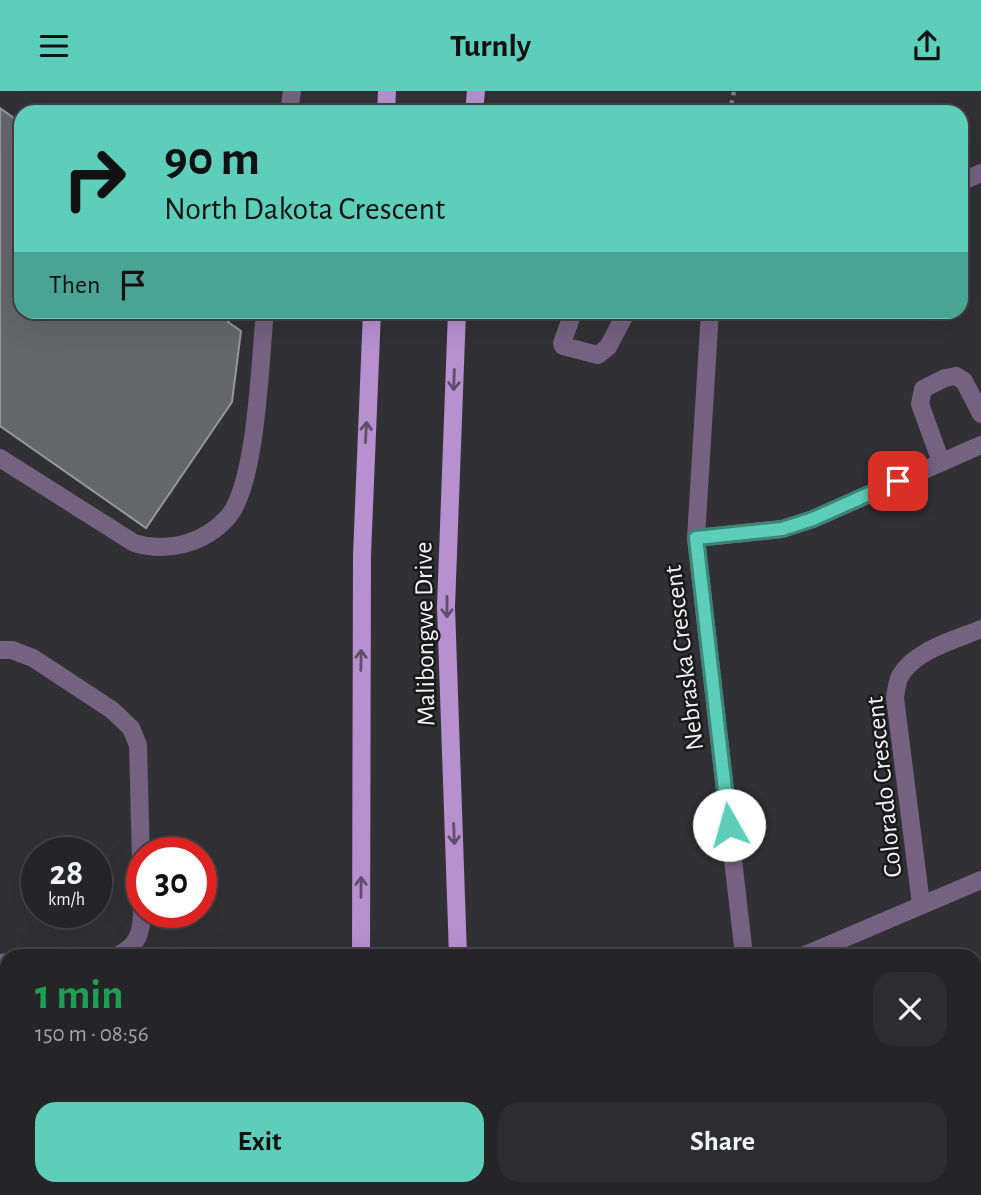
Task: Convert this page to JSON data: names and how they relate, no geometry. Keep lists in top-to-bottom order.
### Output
{
  "streets": {
    "main road": ["Malibongwe Drive"],
    "street": ["Nebraska Crescent", "Colorado Crescent"]
  },
  "page": {
    "header": "Turnly",
    "turn": ["90 m", "North Dakota Crescent"],
    "then": "Then",
    "speed": "28 km/h",
    "limit": "30",
    "heading": ["1 min", "150 m · 08:56"],
    "buttons": ["Exit", "Share"]
  }
}
